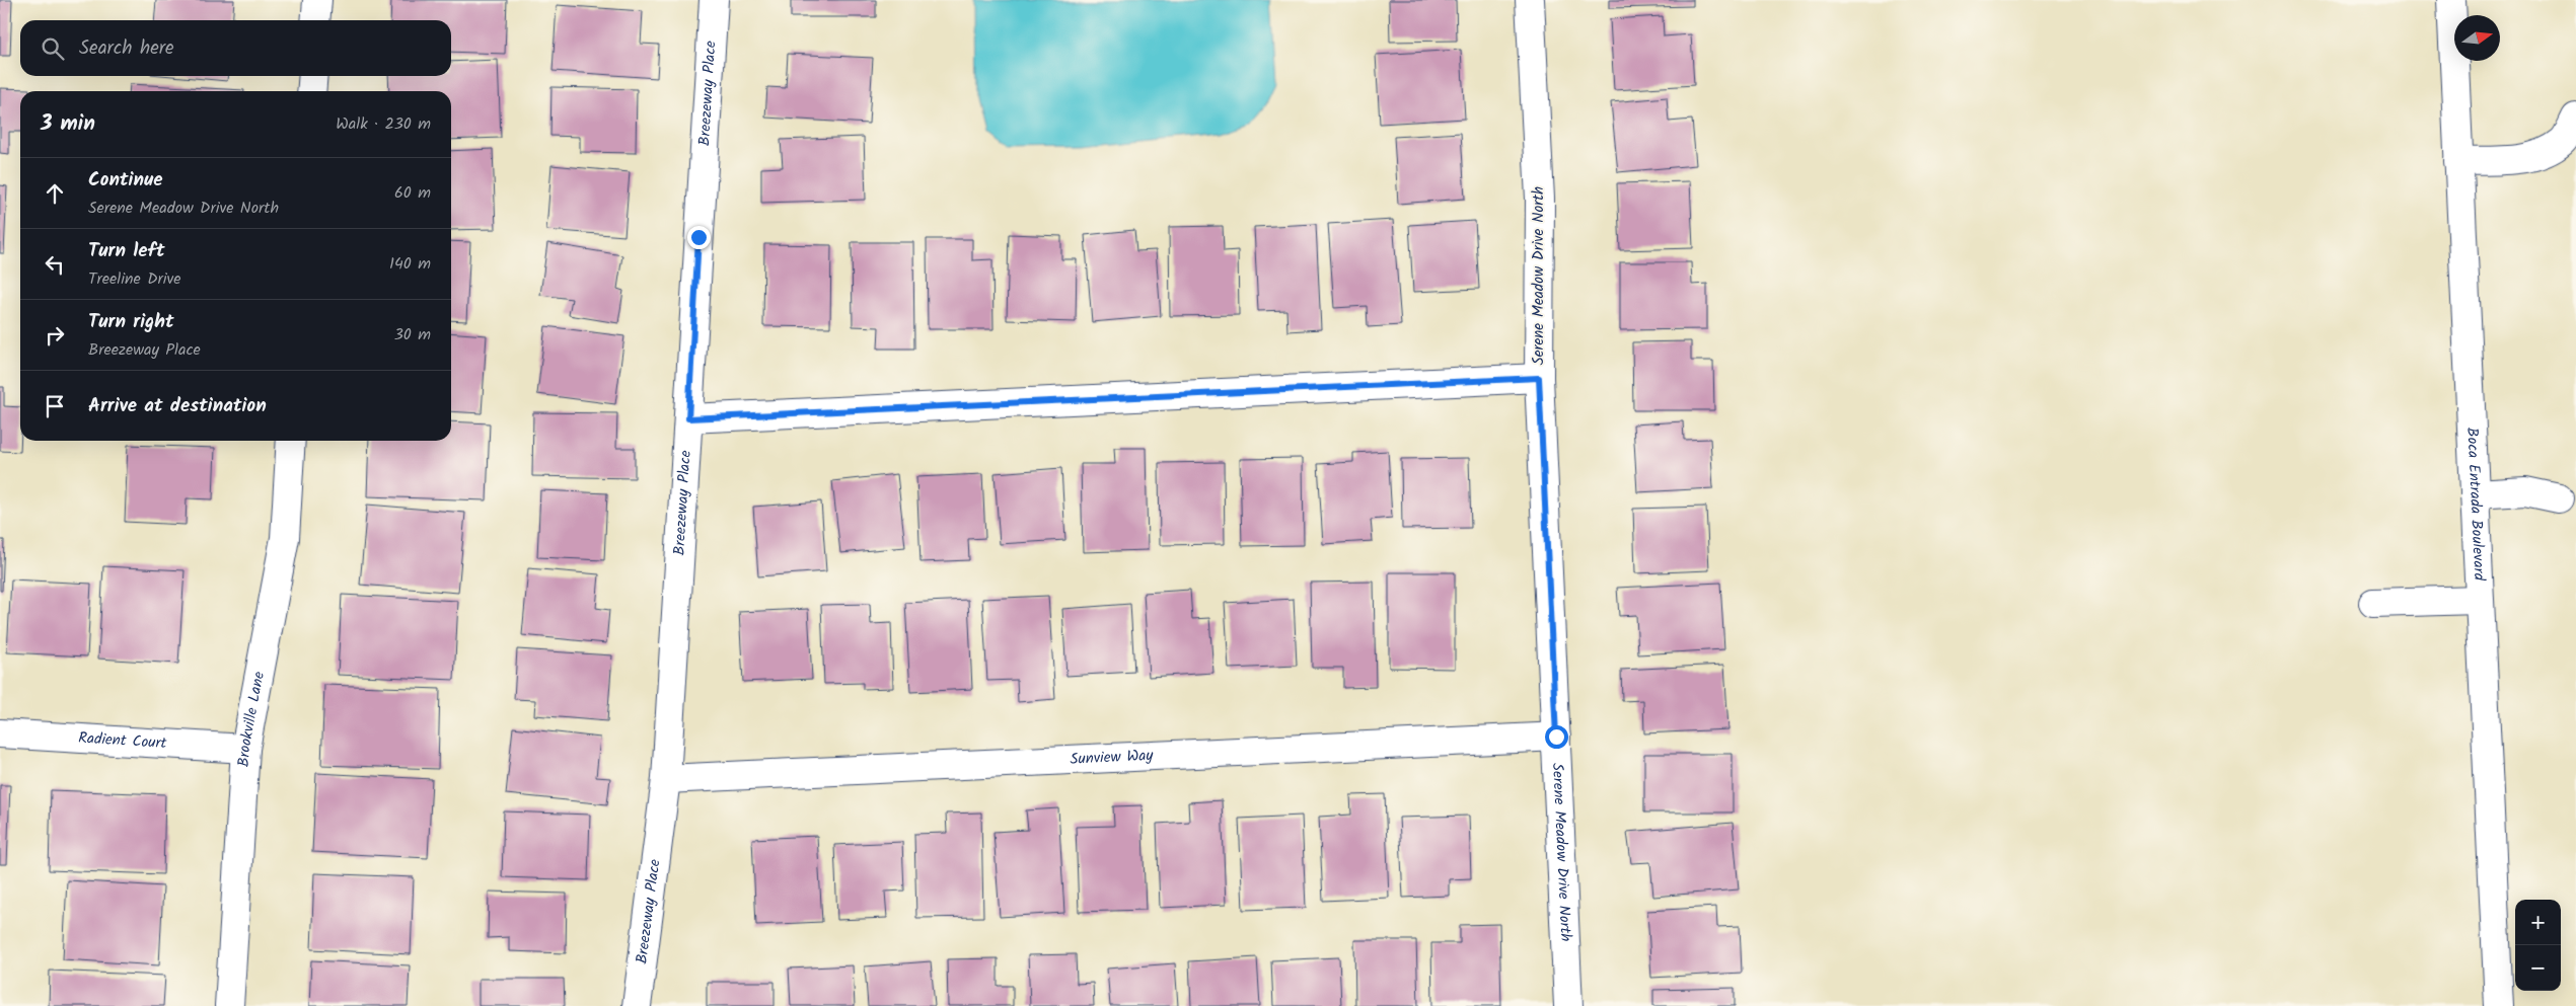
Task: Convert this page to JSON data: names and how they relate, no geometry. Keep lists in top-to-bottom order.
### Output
{
  "streets": {
    "street": [
      "Breezeway Place",
      "Serene Meadow Drive North",
      "Boca Entrada Boulevard",
      "Brookville Lane",
      "Radient Court",
      "Sunview Way"
    ]
  },
  "crossings": [
    ["Breezeway Place", "Sunview Way"],
    ["Serene Meadow Drive North", "Sunview Way"],
    ["Brookville Lane", "Radient Court"]
  ],
  "north": "right",
  "page": {
    "search": "Search here",
    "heading": ["3 min", "Walk · 230 m"],
    "list": [
      ["Continue", "Serene Meadow Drive North", "60 m"],
      ["Turn left", "Treeline Drive", "140 m"],
      ["Turn right", "Breezeway Place", "30 m"],
      "Arrive at destination"
    ],
    "map_buttons": ["+", "−"]
  }
}
